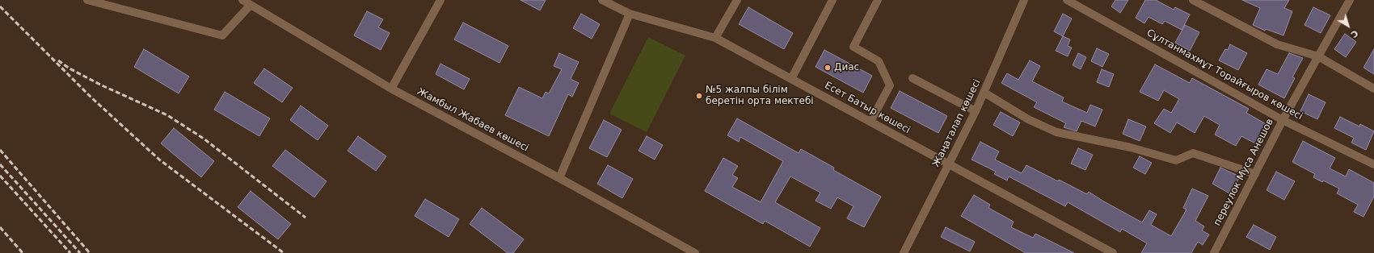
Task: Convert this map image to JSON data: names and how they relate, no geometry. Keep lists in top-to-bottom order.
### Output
{
  "streets": {
    "street": [
      "Сұлтанмахмұт Торайғыров көшесі",
      "Есет Батыр көшесі",
      "Жамбыл Жабаев көшесі",
      "Жаңаталап көшесі",
      "переулок Муса Анешов"
    ]
  },
  "crossings": [
    ["Сұлтанмахмұт Торайғыров көшесі", "переулок Муса Анешов"],
    ["Есет Батыр көшесі", "Жаңаталап көшесі"]
  ],
  "places": ["Диас", "№5 жалпы білім беретін орта мектебі"],
  "north": "bottom right"
}
